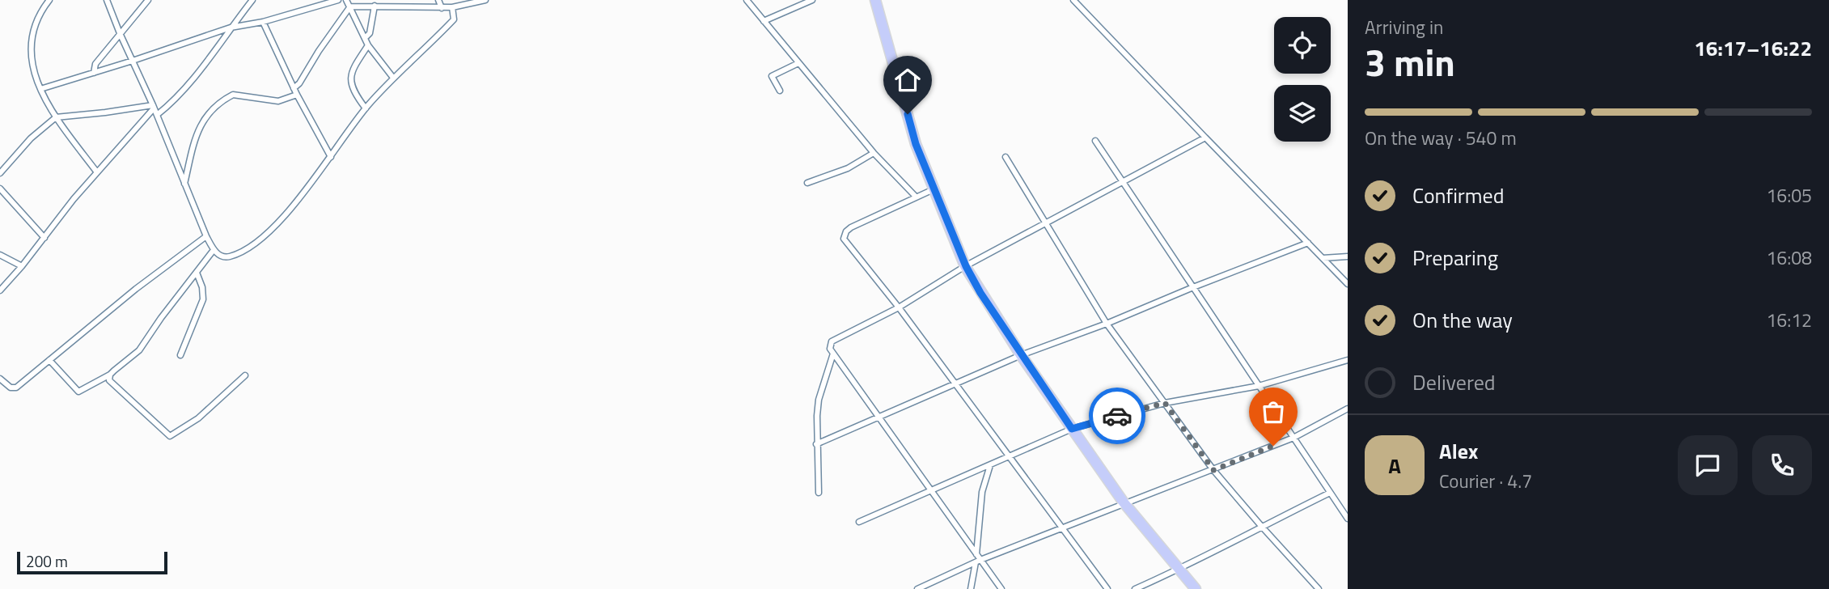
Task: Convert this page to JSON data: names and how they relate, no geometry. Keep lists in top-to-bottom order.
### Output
{
  "scale_bar": "200 m",
  "page": {
    "heading": ["3 min", "Arriving in", "16:17–16:22"],
    "panel": ["Alex", "Courier · 4.7"],
    "bar": "On the way · 540 m",
    "list": [
      ["Confirmed", "16:05"],
      ["Preparing", "16:08"],
      ["On the way", "16:12"],
      "Delivered"
    ],
    "round": "A",
    "scale": "200 m"
  }
}
